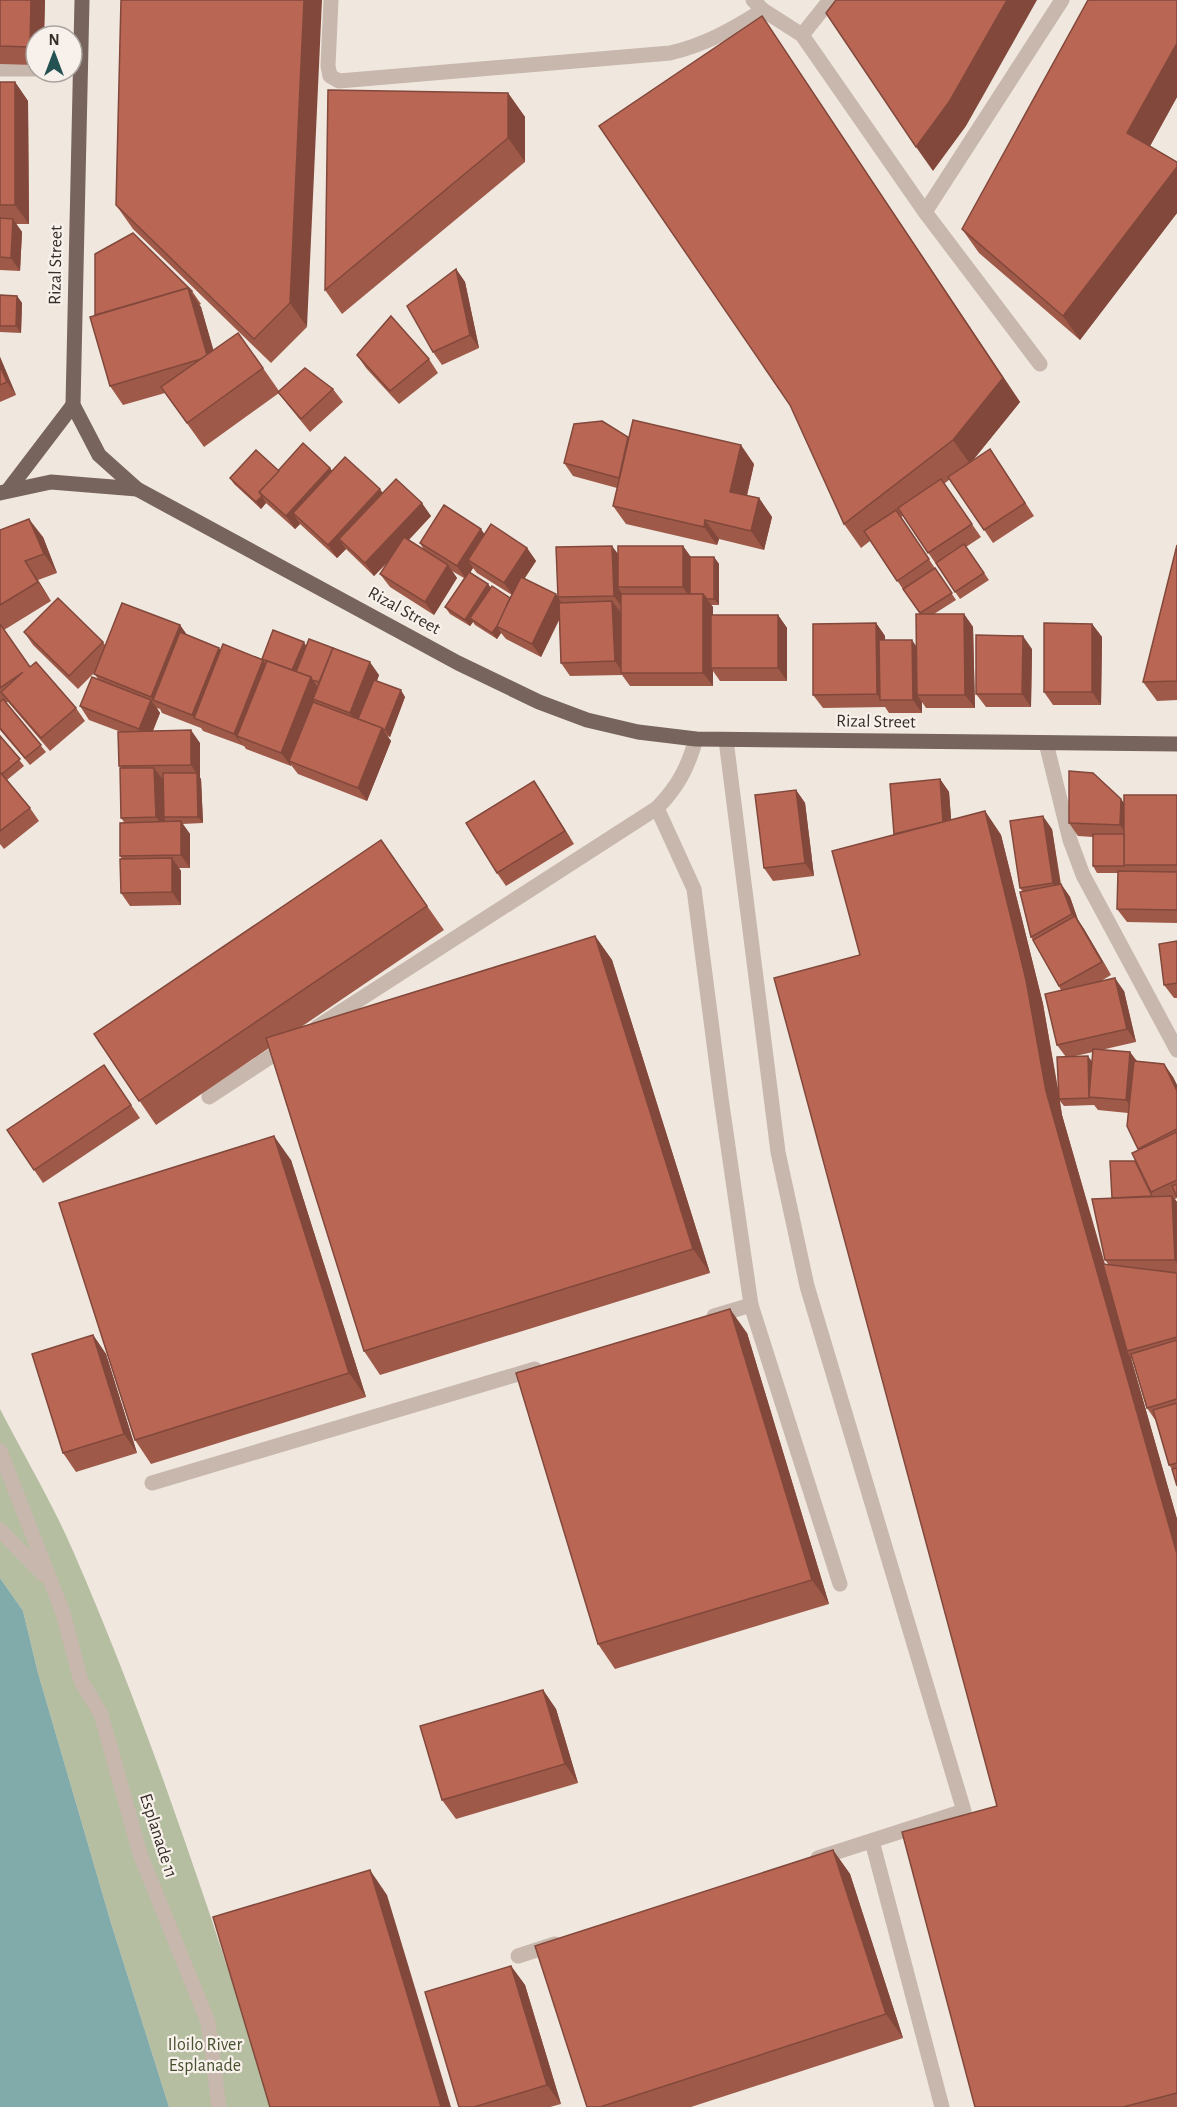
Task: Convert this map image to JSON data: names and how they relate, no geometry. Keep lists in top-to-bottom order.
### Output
{
  "streets": {
    "main road": ["Rizal Street"],
    "street": ["Esplanade 11"]
  },
  "parks": ["Iloilo River Esplanade"],
  "north": "top"
}
